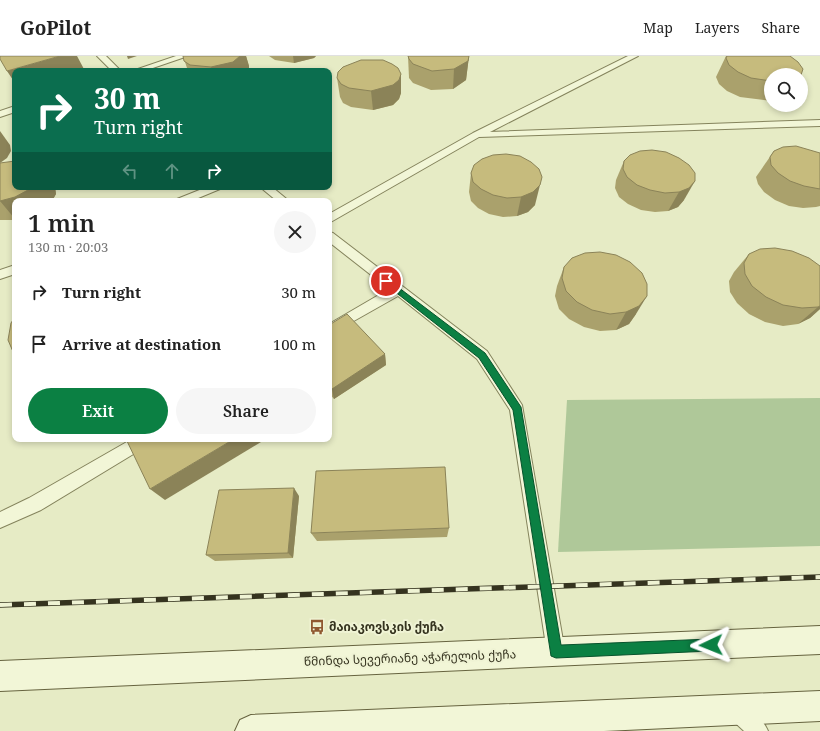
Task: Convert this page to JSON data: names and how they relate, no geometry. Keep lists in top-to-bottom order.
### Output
{
  "streets": {
    "main road": ["წმინდა სევერიანე აჭარელის ქუჩა"]
  },
  "places": {
    "bus stop": ["მაიაკოვსკის ქუჩა"]
  },
  "page": {
    "header": "GoPilot",
    "nav": ["Map", "Layers", "Share"],
    "turn": ["30 m", "Turn right"],
    "heading": ["1 min", "130 m · 20:03"],
    "list": [
      {
        "name": "Turn right",
        "value": "30 m"
      },
      {
        "name": "Arrive at destination",
        "value": "100 m"
      }
    ],
    "buttons": ["Exit", "Share"]
  }
}
